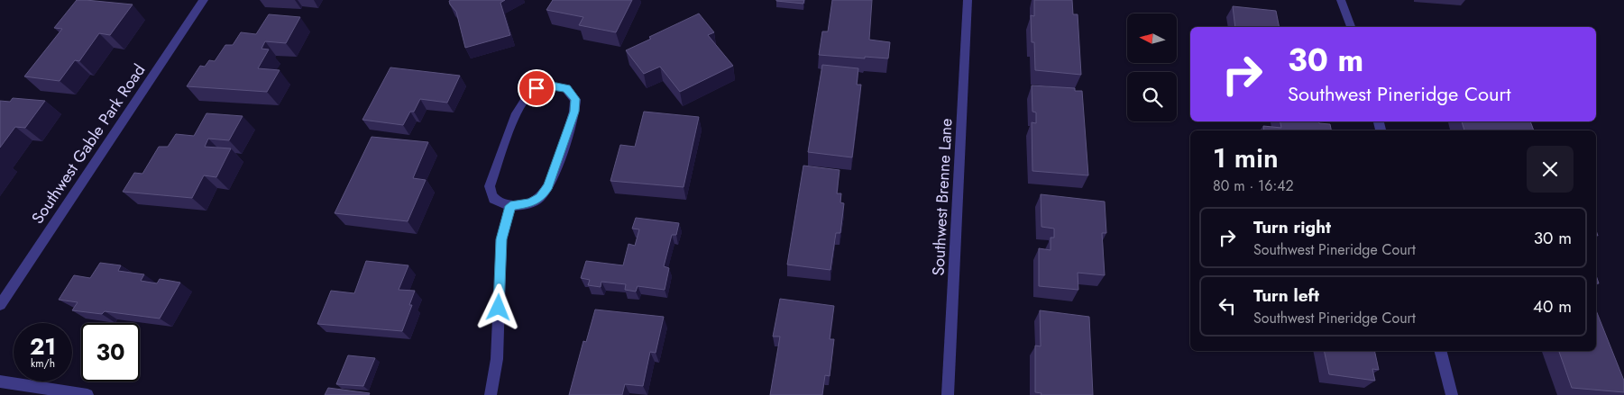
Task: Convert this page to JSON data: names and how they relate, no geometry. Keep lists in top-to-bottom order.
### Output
{
  "streets": {
    "street": ["Southwest Gable Park Road", "Southwest Brenne Lane"]
  },
  "north": "left",
  "page": {
    "turn": ["30 m", "Southwest Pineridge Court"],
    "heading": ["1 min", "80 m · 16:42"],
    "list": [
      {
        "name": "Turn right",
        "note": "Southwest Pineridge Court",
        "value": "30 m"
      },
      {
        "name": "Turn left",
        "note": "Southwest Pineridge Court",
        "value": "40 m"
      }
    ],
    "speed": "21 km/h",
    "limit": "30"
  }
}
